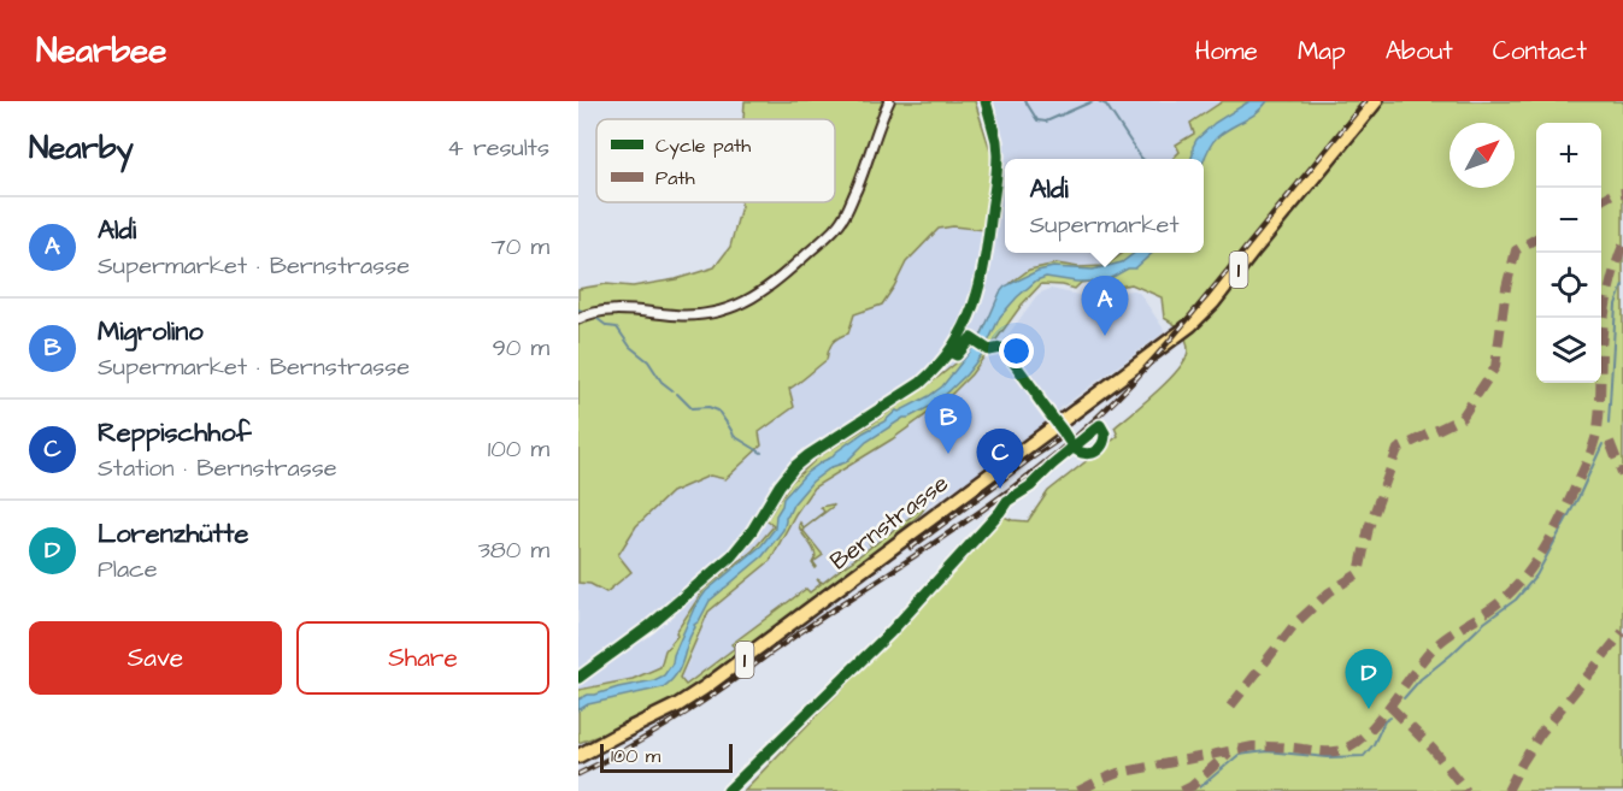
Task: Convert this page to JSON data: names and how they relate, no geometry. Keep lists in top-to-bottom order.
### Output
{
  "streets": {
    "main road": ["1", "Bernstrasse"]
  },
  "legend": ["Cycle path", "Path"],
  "scale_bar": "100 m",
  "north": "top right",
  "page": {
    "header": "Nearbee",
    "nav": [
      "Home",
      "Map",
      "About",
      "Contact"
    ],
    "heading": ["Nearby", "4 results"],
    "map_buttons": ["+", "−"],
    "popup": ["Aldi", "Supermarket"],
    "list": [
      {
        "mark": "A",
        "name": "Aldi",
        "note": "Supermarket · Bernstrasse",
        "value": "70 m"
      },
      {
        "mark": "B",
        "name": "Migrolino",
        "note": "Supermarket · Bernstrasse",
        "value": "90 m"
      },
      {
        "mark": "C",
        "name": "Reppischhof",
        "note": "Station · Bernstrasse",
        "value": "100 m"
      },
      {
        "mark": "D",
        "name": "Lorenzhütte",
        "note": "Place",
        "value": "380 m"
      }
    ],
    "pins": [
      "A",
      "B",
      "C",
      "D"
    ],
    "buttons": ["Save", "Share"],
    "scale": "100 m"
  }
}
